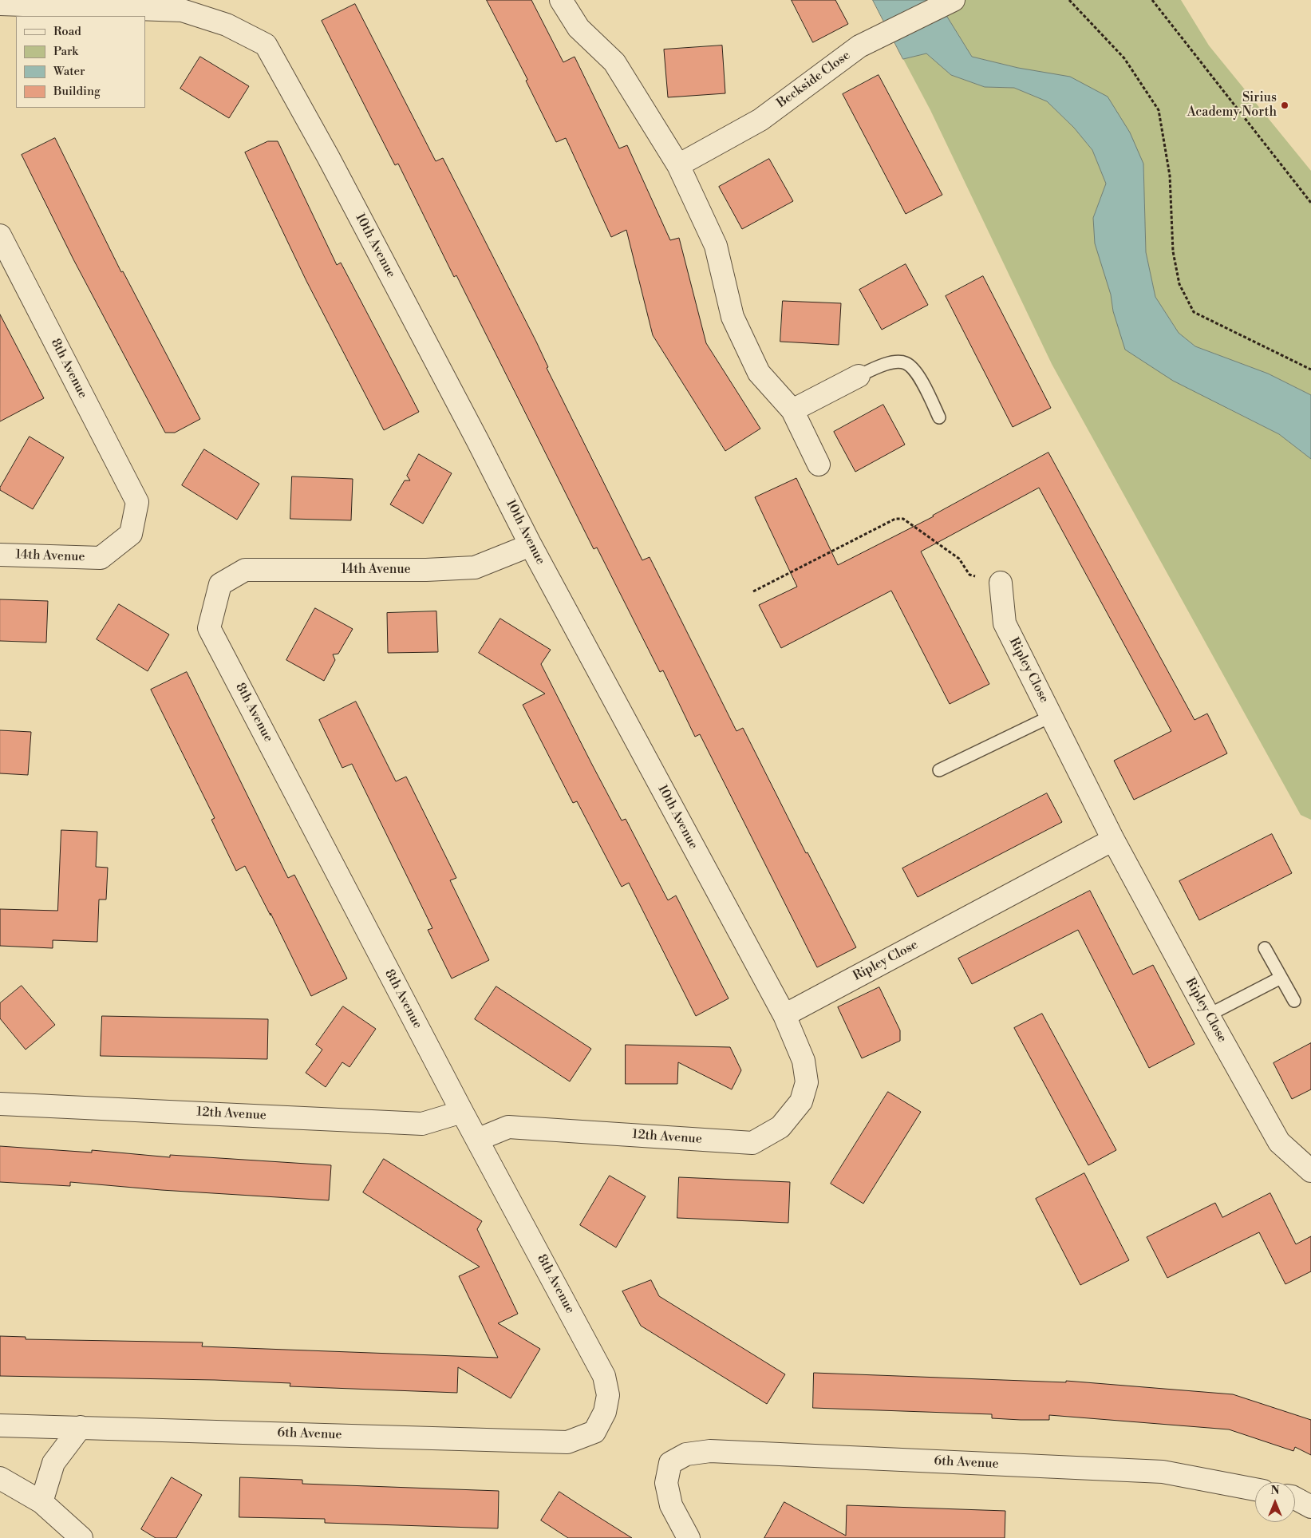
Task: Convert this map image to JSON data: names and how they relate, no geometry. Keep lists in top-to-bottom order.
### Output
{
  "streets": {
    "street": [
      "Beckside Close",
      "10th Avenue",
      "8th Avenue",
      "14th Avenue",
      "Ripley Close",
      "12th Avenue",
      "6th Avenue"
    ]
  },
  "crossings": [
    ["10th Avenue", "14th Avenue"],
    ["10th Avenue", "Ripley Close"],
    ["10th Avenue", "12th Avenue"],
    ["8th Avenue", "14th Avenue"],
    ["8th Avenue", "12th Avenue"],
    ["8th Avenue", "6th Avenue"]
  ],
  "places": ["Sirius Academy North"],
  "legend": [
    "Road",
    "Park",
    "Water",
    "Building"
  ],
  "north": "top"
}
